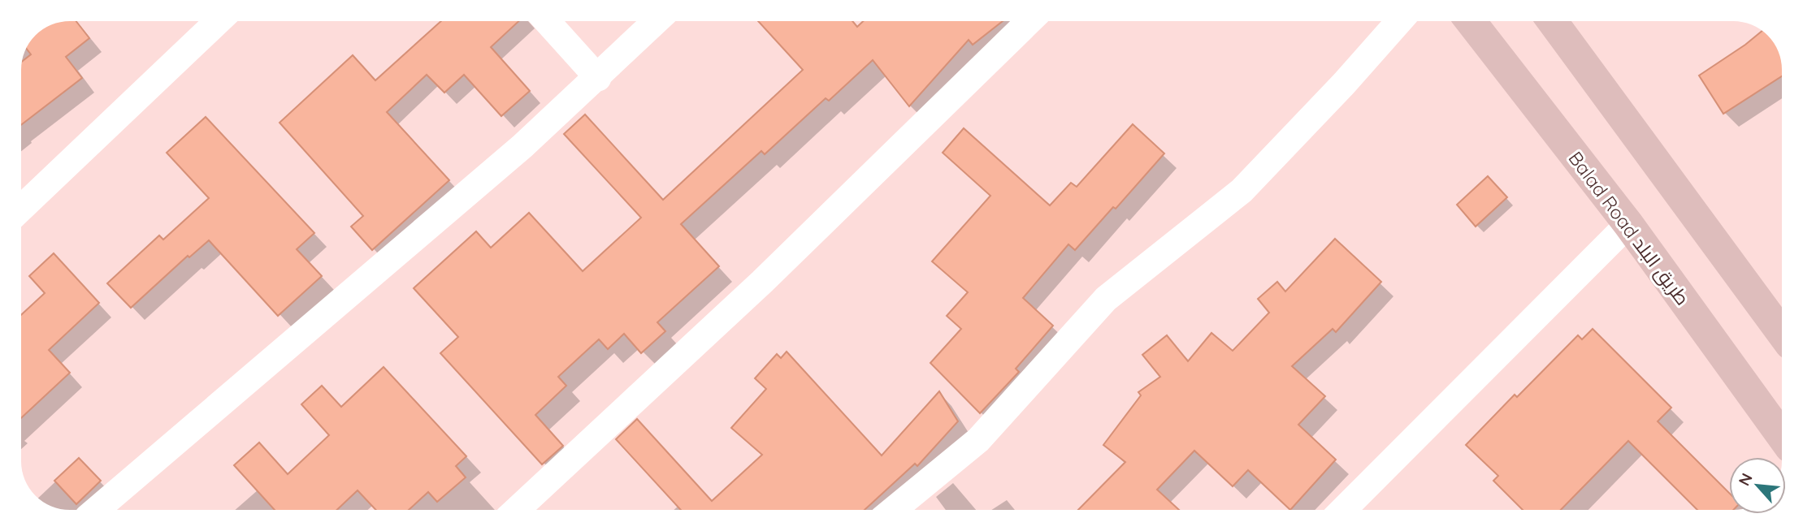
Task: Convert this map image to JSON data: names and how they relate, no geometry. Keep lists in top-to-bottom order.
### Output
{
  "streets": {
    "highway": ["Balad Road طريق البلد"]
  },
  "north": "top left"
}
